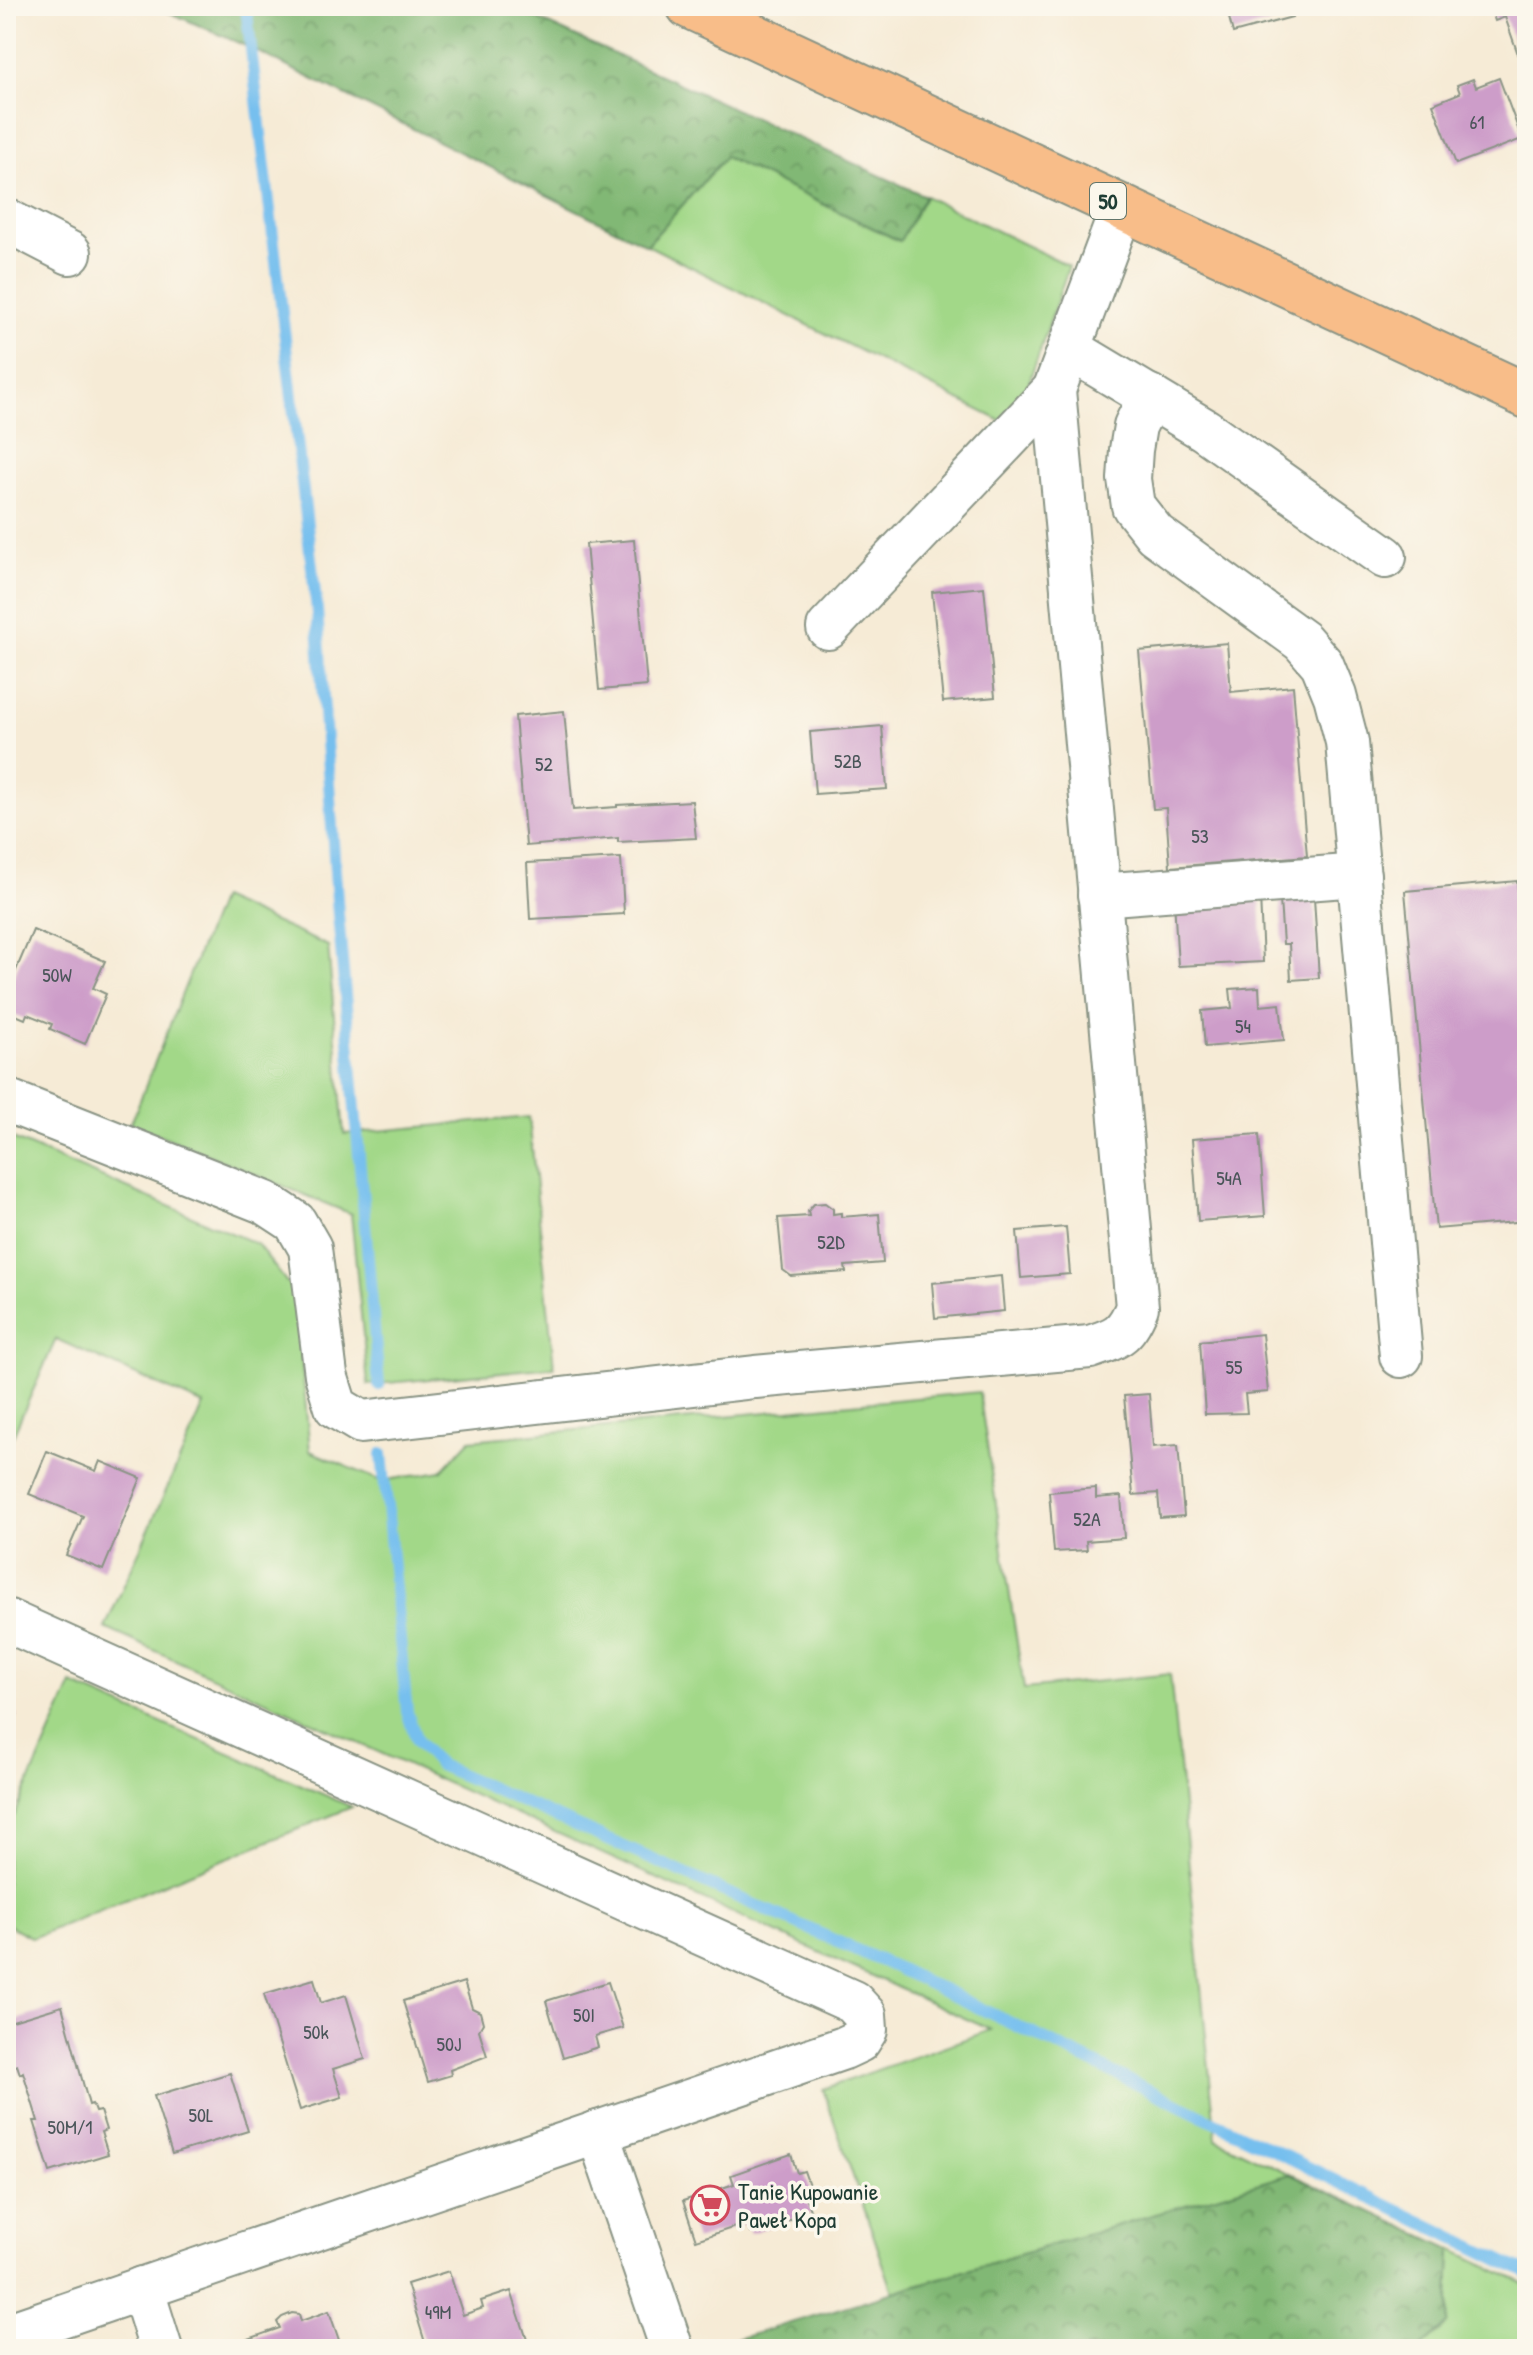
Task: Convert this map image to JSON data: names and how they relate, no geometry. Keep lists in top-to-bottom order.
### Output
{
  "streets": {
    "main road": ["50"]
  },
  "places": {
    "supermarket": ["Tanie Kupowanie Paweł Kopa"]
  },
  "house_numbers": [
    "61",
    "52B",
    "52",
    "53",
    "50W",
    "54",
    "54A",
    "52D",
    "55",
    "52A",
    "50I",
    "50k",
    "50J",
    "50L",
    "50M/1",
    "49M"
  ]
}
